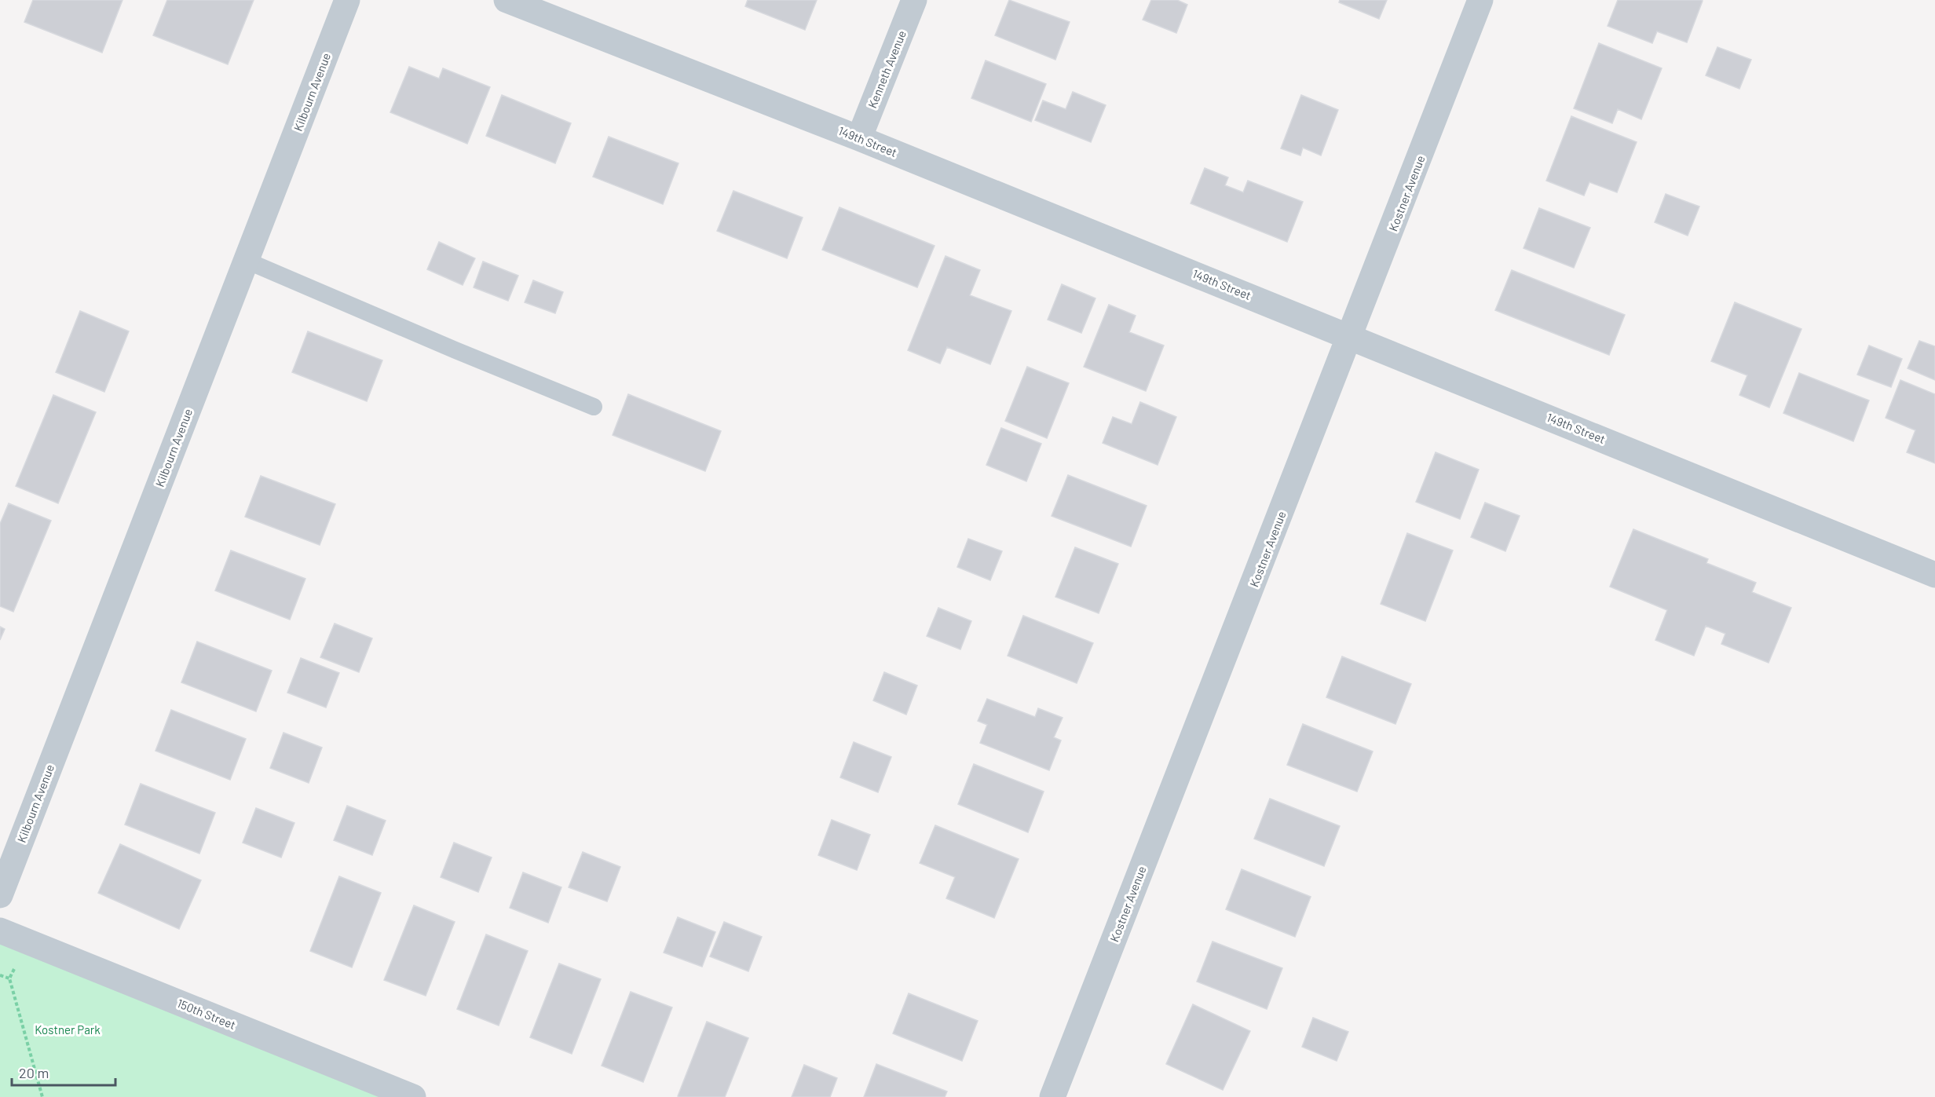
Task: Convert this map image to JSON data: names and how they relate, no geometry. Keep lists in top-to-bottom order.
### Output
{
  "streets": {
    "street": [
      "Kenneth Avenue",
      "Kilbourn Avenue",
      "149th Street",
      "Kostner Avenue",
      "150th Street"
    ]
  },
  "crossings": [
    ["Kenneth Avenue", "149th Street"],
    ["149th Street", "Kostner Avenue"]
  ],
  "parks": ["Kostner Park"],
  "scale_bar": "20 m"
}
